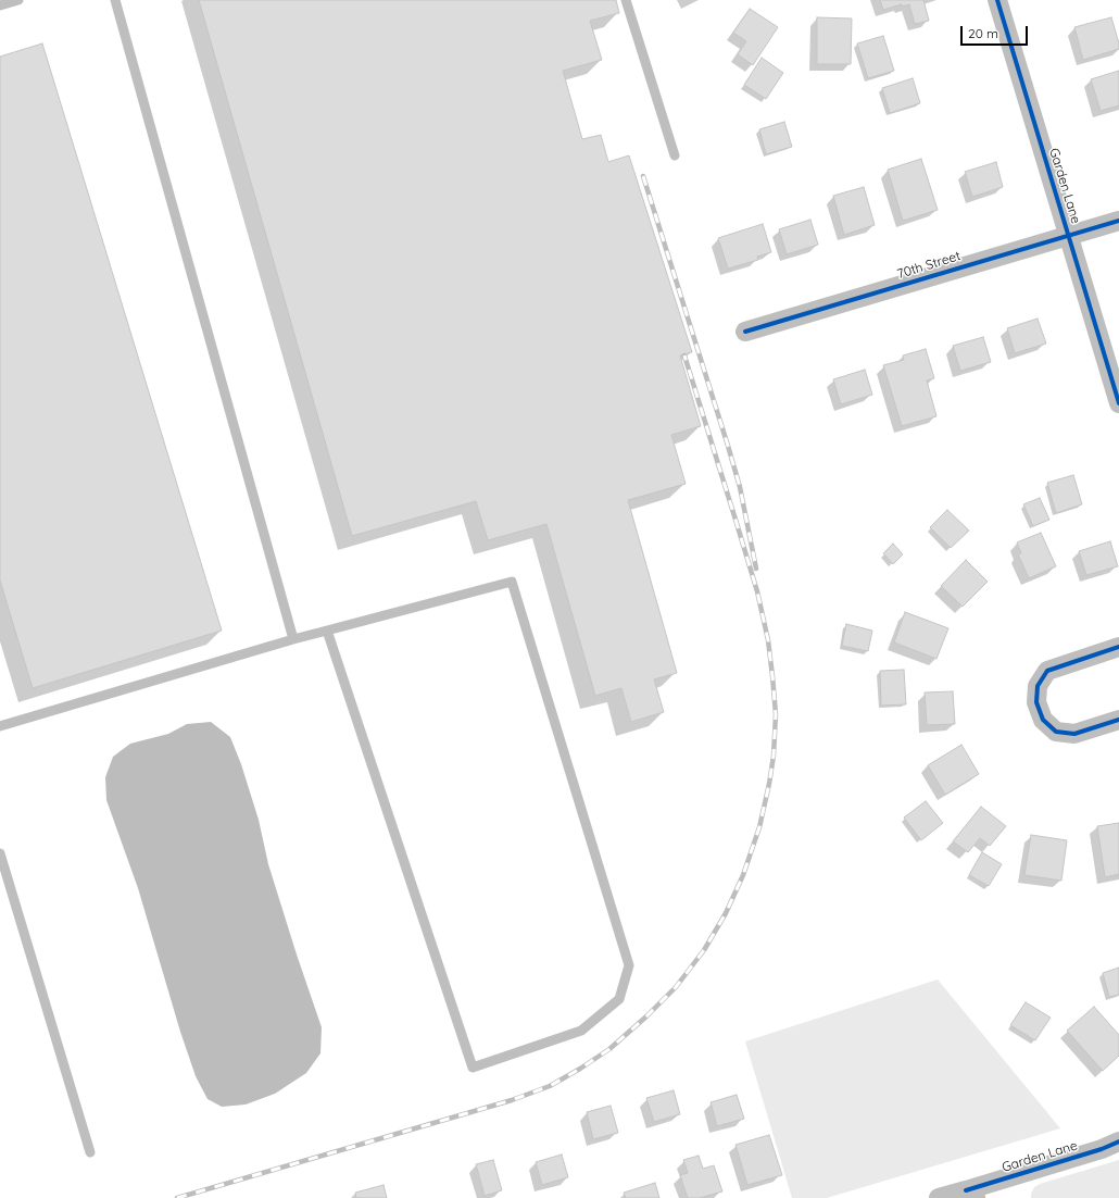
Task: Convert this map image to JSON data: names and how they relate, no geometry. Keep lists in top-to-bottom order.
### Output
{
  "streets": {
    "street": ["Garden Lane", "70th Street"]
  },
  "crossings": [
    ["Garden Lane", "70th Street"]
  ],
  "scale_bar": "20 m"
}
